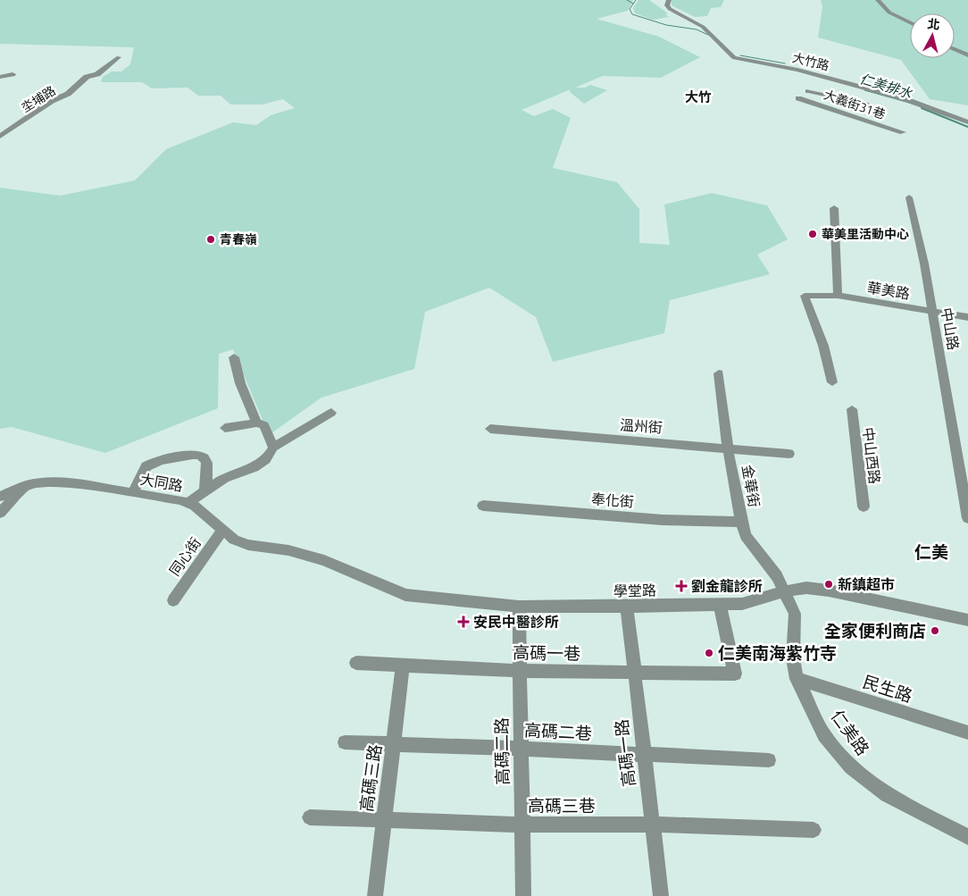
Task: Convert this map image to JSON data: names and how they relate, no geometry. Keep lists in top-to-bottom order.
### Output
{
  "streets": {
    "street": [
      "大竹路",
      "坔埔路",
      "大義街31巷",
      "華美路",
      "中山路",
      "溫州街",
      "中山西路",
      "大同路",
      "金華街",
      "奉化街",
      "同心街",
      "學堂路",
      "高碼一巷",
      "民生路",
      "高碼二巷",
      "仁美路",
      "高碼二路",
      "高碼一路",
      "高碼三路",
      "高碼三巷"
    ]
  },
  "crossings": [
    ["華美路", "中山路"],
    ["溫州街", "金華街"],
    ["大同路", "同心街"],
    ["大同路", "學堂路"],
    ["金華街", "奉化街"],
    ["金華街", "學堂路"],
    ["金華街", "仁美路"],
    ["學堂路", "高碼一巷"],
    ["學堂路", "仁美路"],
    ["學堂路", "高碼二路"],
    ["學堂路", "高碼一路"],
    ["高碼一巷", "高碼二路"],
    ["高碼一巷", "高碼一路"],
    ["高碼一巷", "高碼三路"],
    ["民生路", "仁美路"],
    ["高碼二巷", "高碼二路"],
    ["高碼二巷", "高碼一路"],
    ["高碼二巷", "高碼三路"],
    ["高碼二路", "高碼三巷"],
    ["高碼一路", "高碼三巷"],
    ["高碼三路", "高碼三巷"]
  ],
  "districts": ["大竹", "仁美"],
  "water": ["仁美排水"],
  "places": {
    "other": [
      "華美里活動中心",
      "青春嶺",
      "新鎮超市",
      "全家便利商店",
      "仁美南海紫竹寺"
    ],
    "health": ["劉金龍診所", "安民中醫診所"]
  },
  "north": "top"
}
